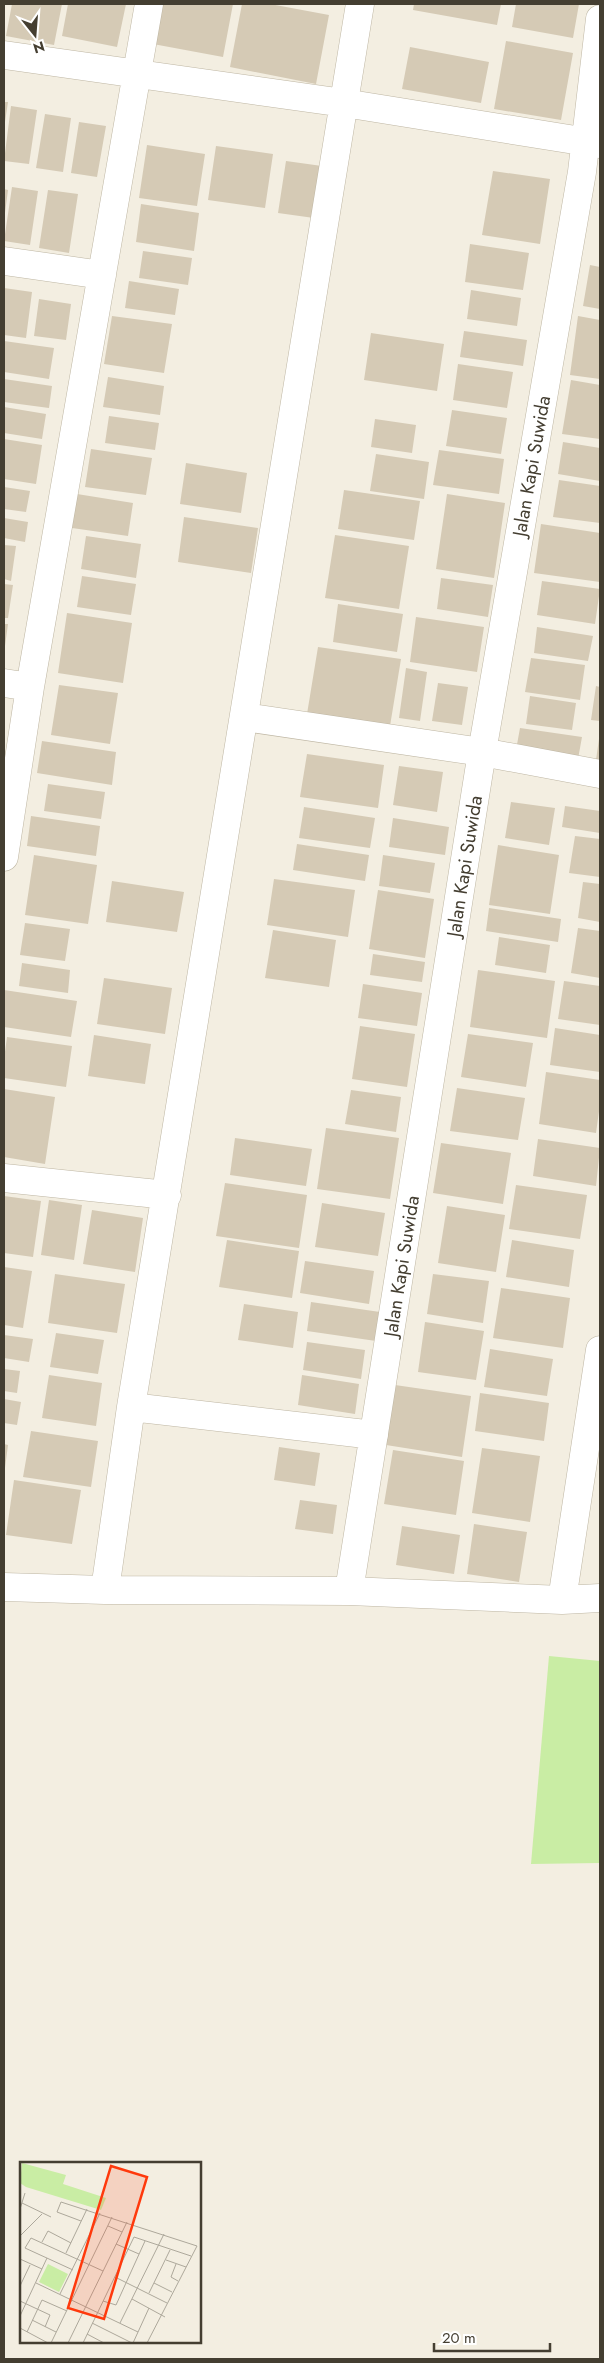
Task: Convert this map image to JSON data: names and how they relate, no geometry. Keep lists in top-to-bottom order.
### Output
{
  "streets": {
    "street": ["Jalan Kapi Suwida"]
  },
  "scale_bar": "20 m",
  "north": "bottom"
}
